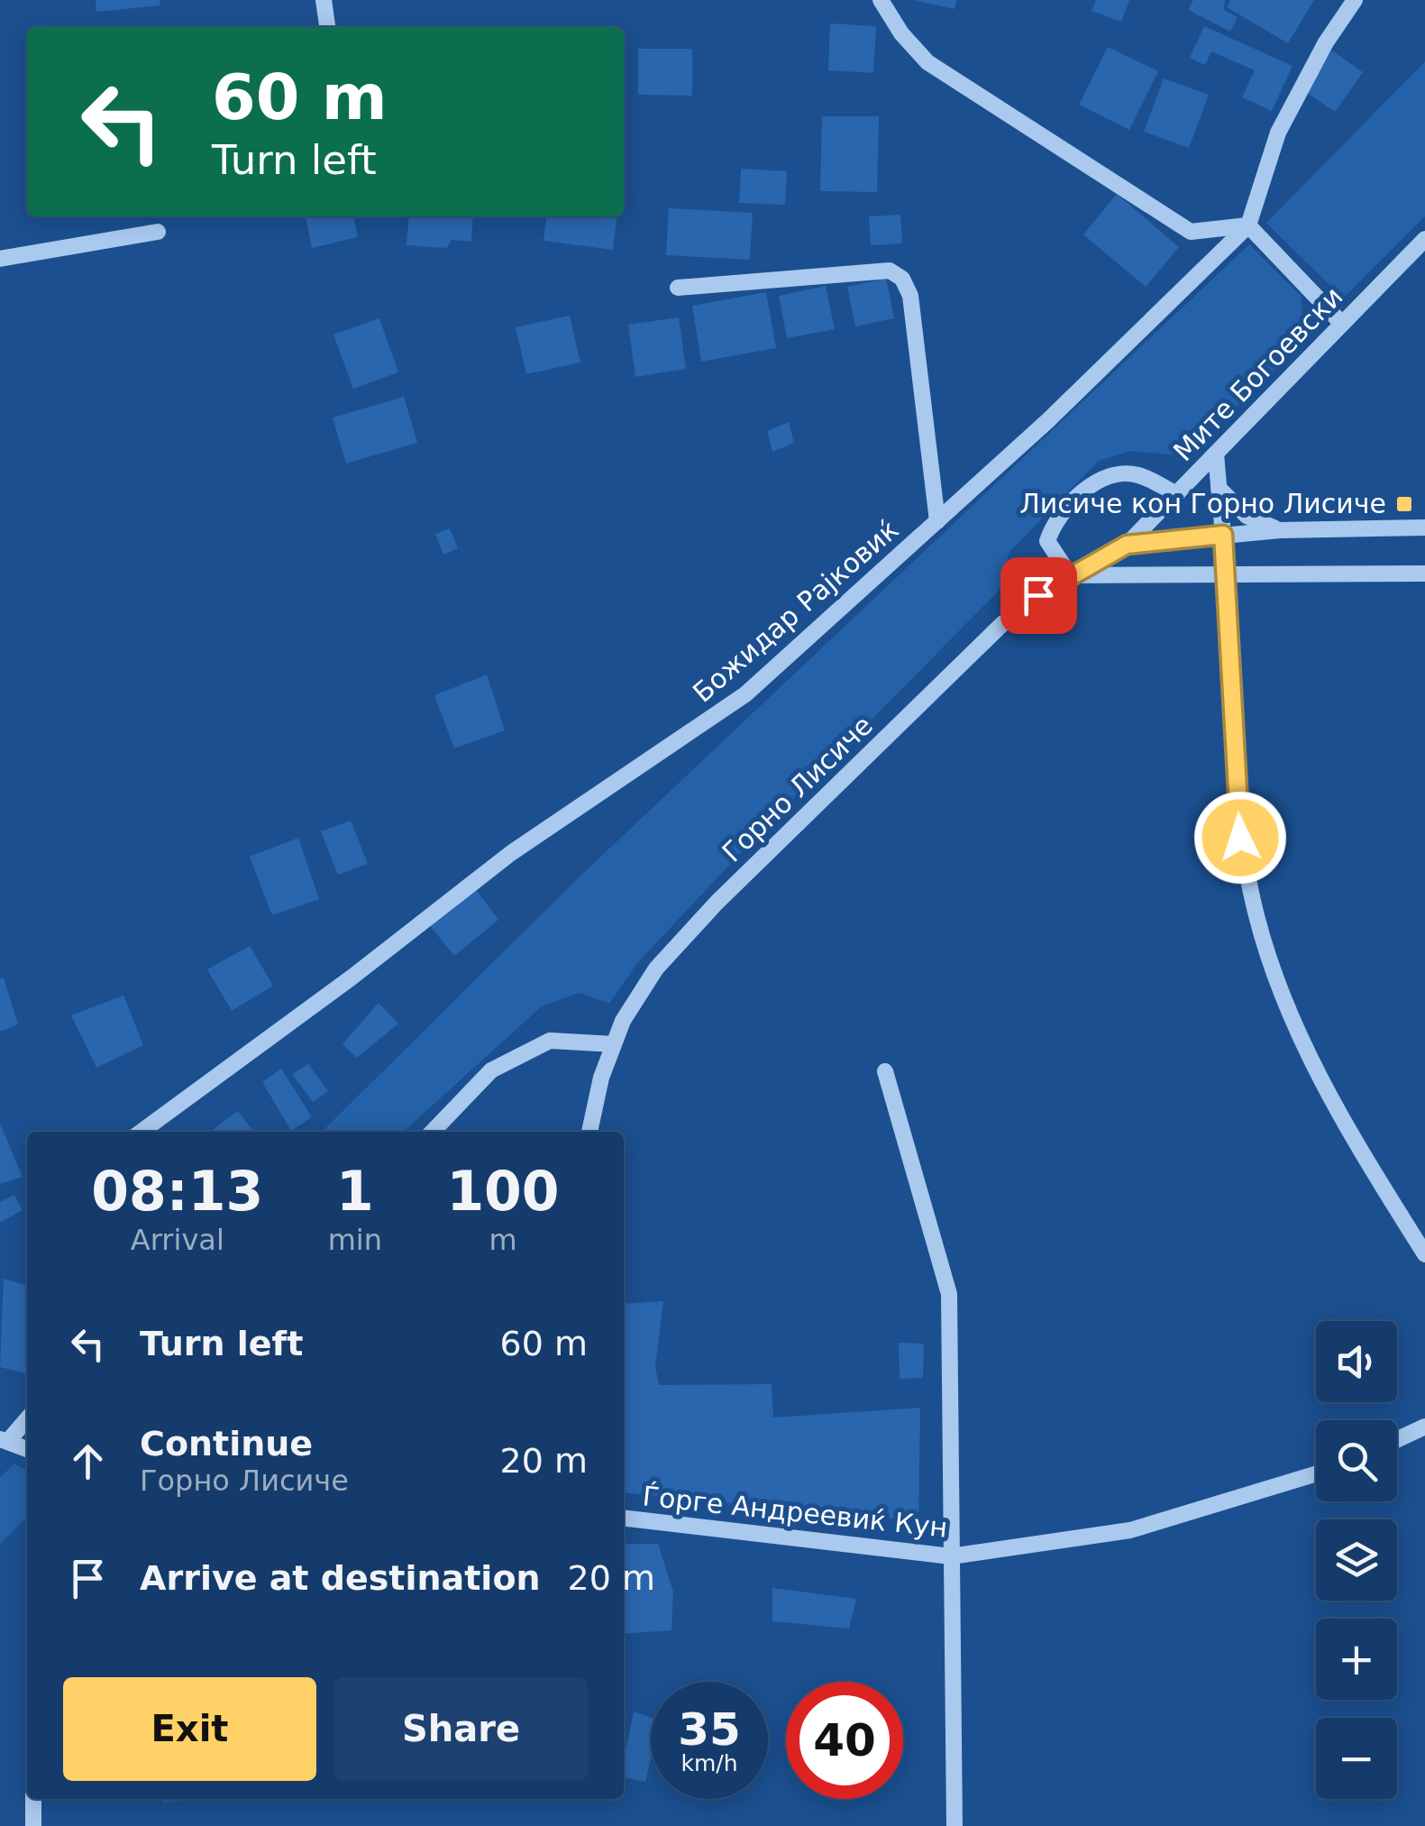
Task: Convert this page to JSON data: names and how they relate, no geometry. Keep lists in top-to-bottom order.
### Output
{
  "streets": {
    "street": [
      "Мите Богоевски",
      "Божидар Рајковиќ",
      "Горно Лисиче",
      "Ѓорге Андреевиќ Кун"
    ]
  },
  "crossings": [
    ["Мите Богоевски", "Горно Лисиче"]
  ],
  "places": {
    "transit": ["Лисиче кон Горно Лисиче"]
  },
  "page": {
    "turn": ["60 m", "Turn left"],
    "eta": [
      "08:13",
      "Arrival",
      "1",
      "min",
      "100",
      "m"
    ],
    "list": [
      {
        "name": "Turn left",
        "value": "60 m"
      },
      {
        "name": "Continue",
        "note": "Горно Лисиче",
        "value": "20 m"
      },
      {
        "name": "Arrive at destination",
        "value": "20 m"
      }
    ],
    "map_buttons": ["+", "−"],
    "buttons": ["Exit", "Share"],
    "speed": "35 km/h",
    "limit": "40"
  }
}
